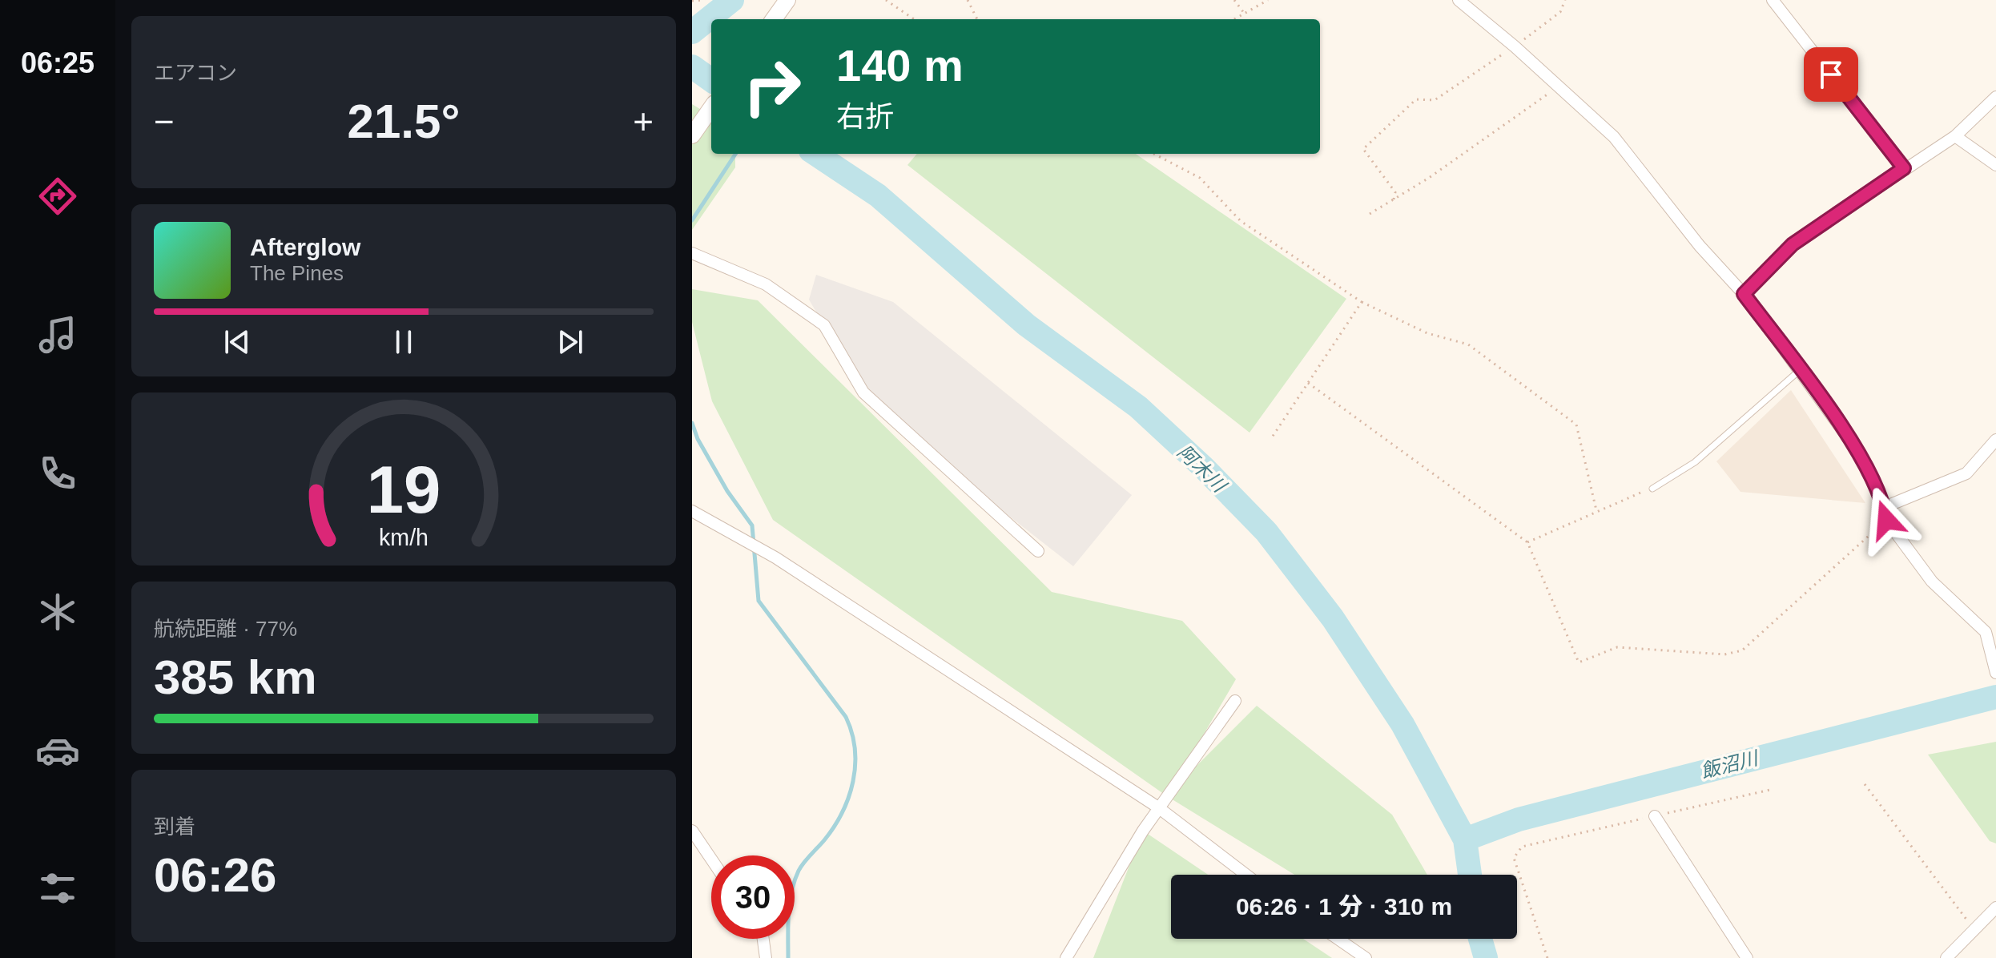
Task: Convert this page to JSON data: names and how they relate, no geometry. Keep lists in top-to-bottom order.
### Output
{
  "water": ["阿木川", "飯沼川"],
  "page": {
    "tabs": "06:25",
    "tile": [
      "エアコン",
      ["航続距離 · 77%", "385 km"],
      ["到着", "06:26"]
    ],
    "turn": ["140 m", "右折"],
    "heat": ["−", "21.5°", "+"],
    "song": ["Afterglow", "The Pines"],
    "limit": "30",
    "trip": "06:26 · 1 分 · 310 m",
    "gauge": ["19", "km/h"]
  }
}
